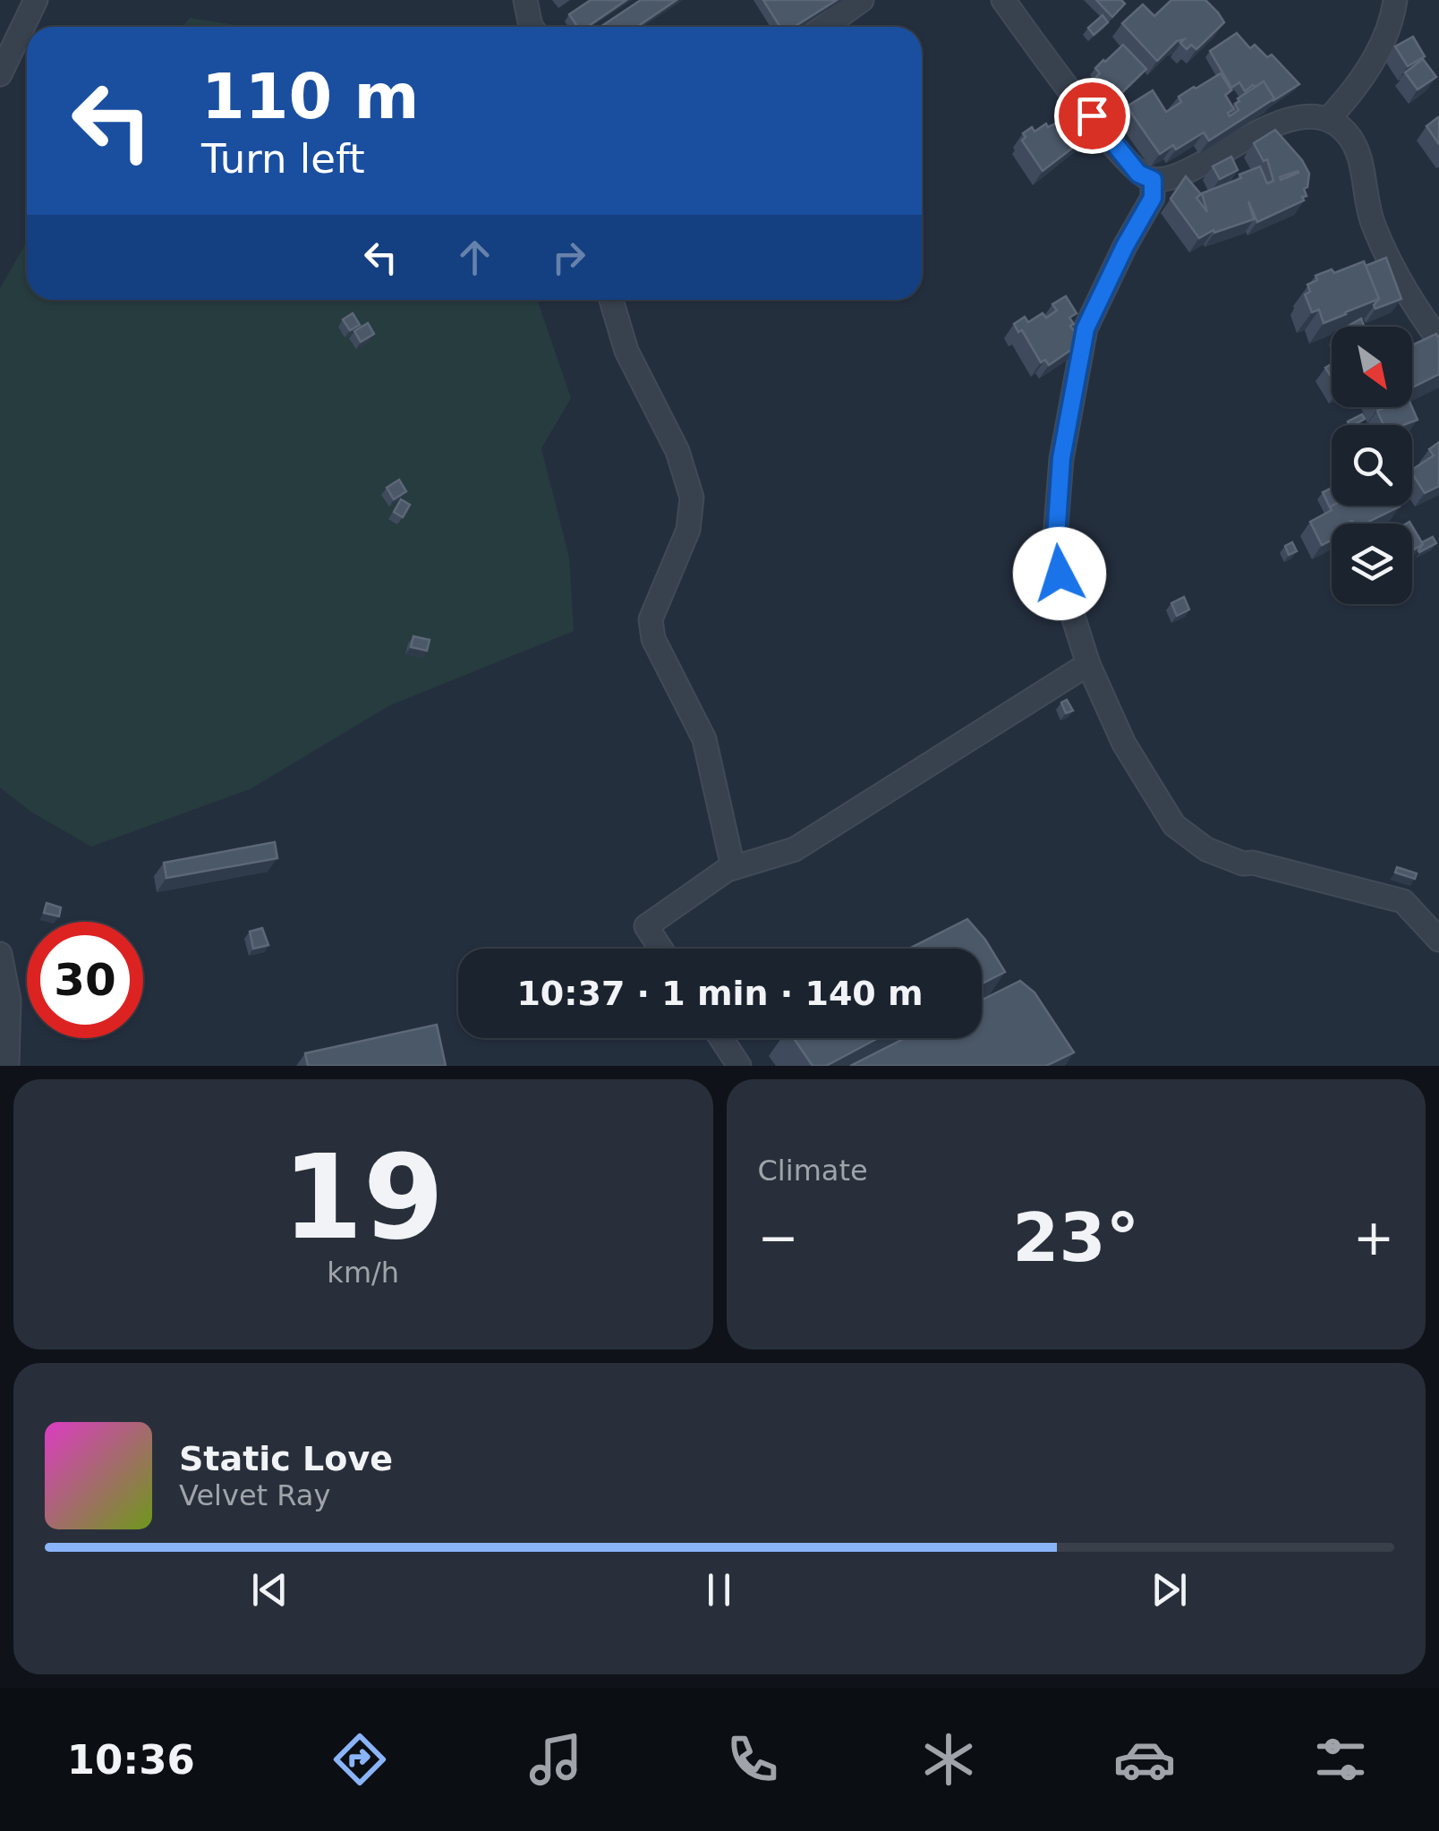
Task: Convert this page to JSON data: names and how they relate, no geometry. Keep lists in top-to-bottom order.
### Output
{
  "north": "bottom right",
  "page": {
    "turn": ["110 m", "Turn left"],
    "limit": "30",
    "trip": "10:37 · 1 min · 140 m",
    "tile": [
      ["19", "km/h"],
      "Climate"
    ],
    "heat": ["−", "23°", "+"],
    "song": ["Static Love", "Velvet Ray"],
    "tabs": "10:36"
  }
}
